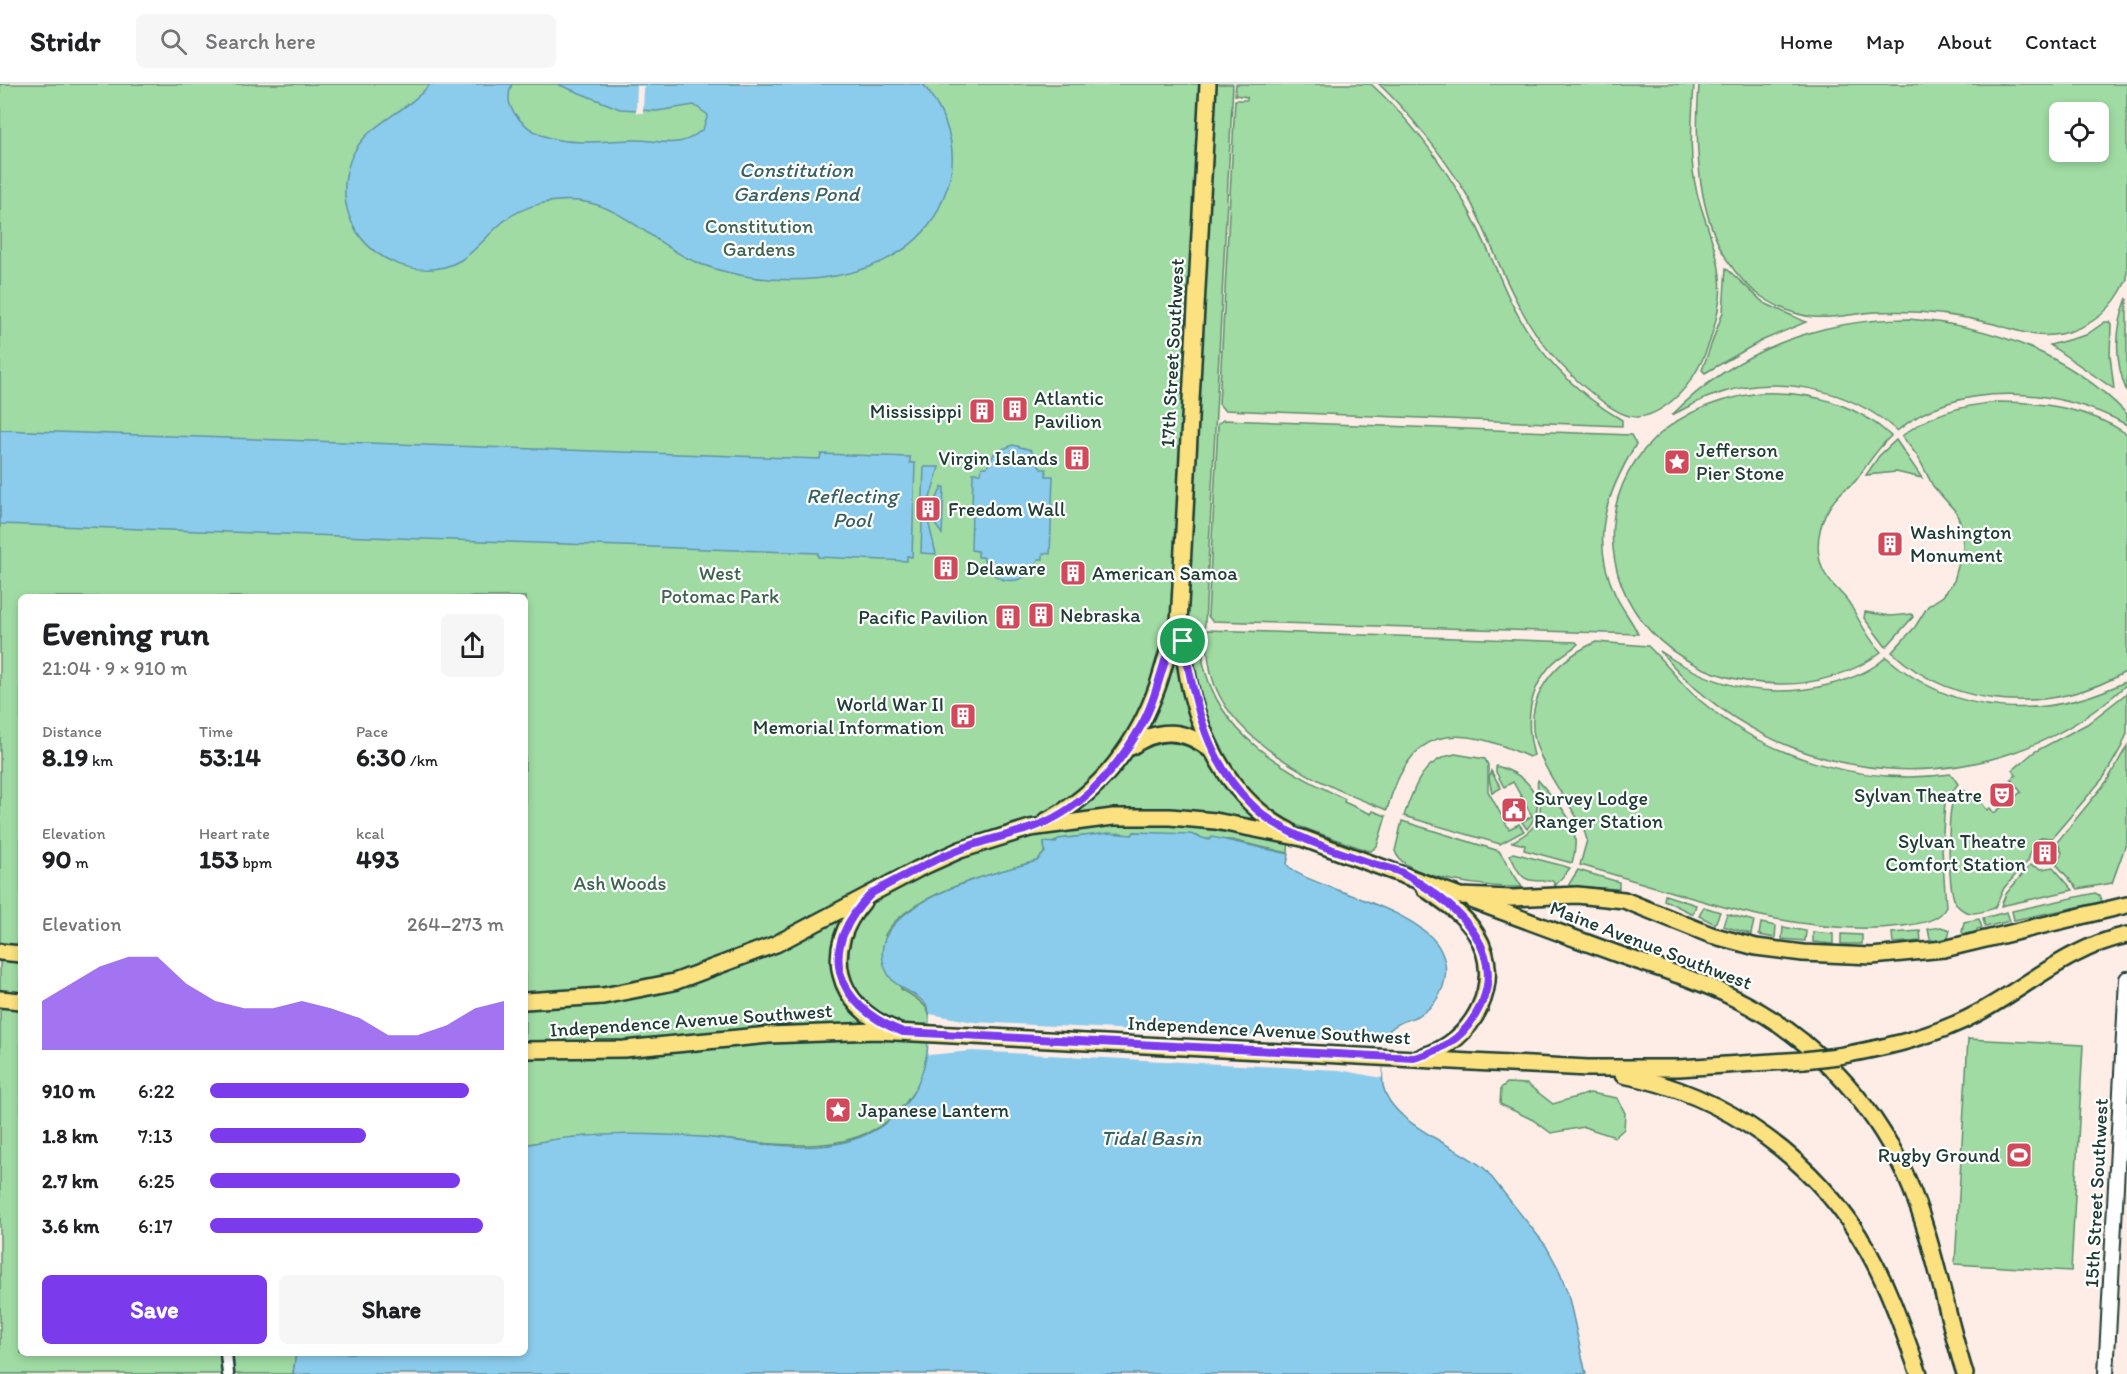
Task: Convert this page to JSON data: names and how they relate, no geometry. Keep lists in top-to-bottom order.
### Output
{
  "streets": {
    "main road": [
      "17th Street Southwest",
      "Maine Avenue Southwest",
      "Independence Avenue Southwest",
      "15th Street Southwest"
    ]
  },
  "crossings": [
    ["17th Street Southwest", "Independence Avenue Southwest"],
    ["Maine Avenue Southwest", "Independence Avenue Southwest"]
  ],
  "water": ["Constitution Gardens Pond", "Reflecting Pool", "Tidal Basin"],
  "parks": ["Constitution Gardens", "West Potomac Park", "Ash Woods"],
  "places": {
    "building": [
      "Atlantic Pavilion",
      "Mississippi",
      "Virgin Islands",
      "Freedom Wall",
      "Washington Monument",
      "Delaware",
      "American Samoa",
      "Nebraska",
      "Pacific Pavilion",
      "World War II Memorial Information",
      "Sylvan Theatre Comfort Station"
    ],
    "place": ["Jefferson Pier Stone", "Japanese Lantern"],
    "theatre": ["Sylvan Theatre"],
    "public building": ["Survey Lodge Ranger Station"],
    "sports": ["Rugby Ground"]
  },
  "page": {
    "header": "Stridr",
    "search": "Search here",
    "nav": [
      "Home",
      "Map",
      "About",
      "Contact"
    ],
    "heading": ["Evening run", "21:04 · 9 × 910 m"],
    "stats": [
      ["Distance", "8.19 km"],
      ["Time", "53:14"],
      ["Pace", "6:30 /km"],
      ["Elevation", "90 m"],
      ["Heart rate", "153 bpm"],
      ["kcal", "493"]
    ],
    "chart": ["Elevation", "264–273 m"],
    "list": [
      {
        "name": "910 m",
        "note": "6:22"
      },
      {
        "name": "1.8 km",
        "note": "7:13"
      },
      {
        "name": "2.7 km",
        "note": "6:25"
      },
      {
        "name": "3.6 km",
        "note": "6:17"
      }
    ],
    "buttons": ["Save", "Share"]
  }
}
